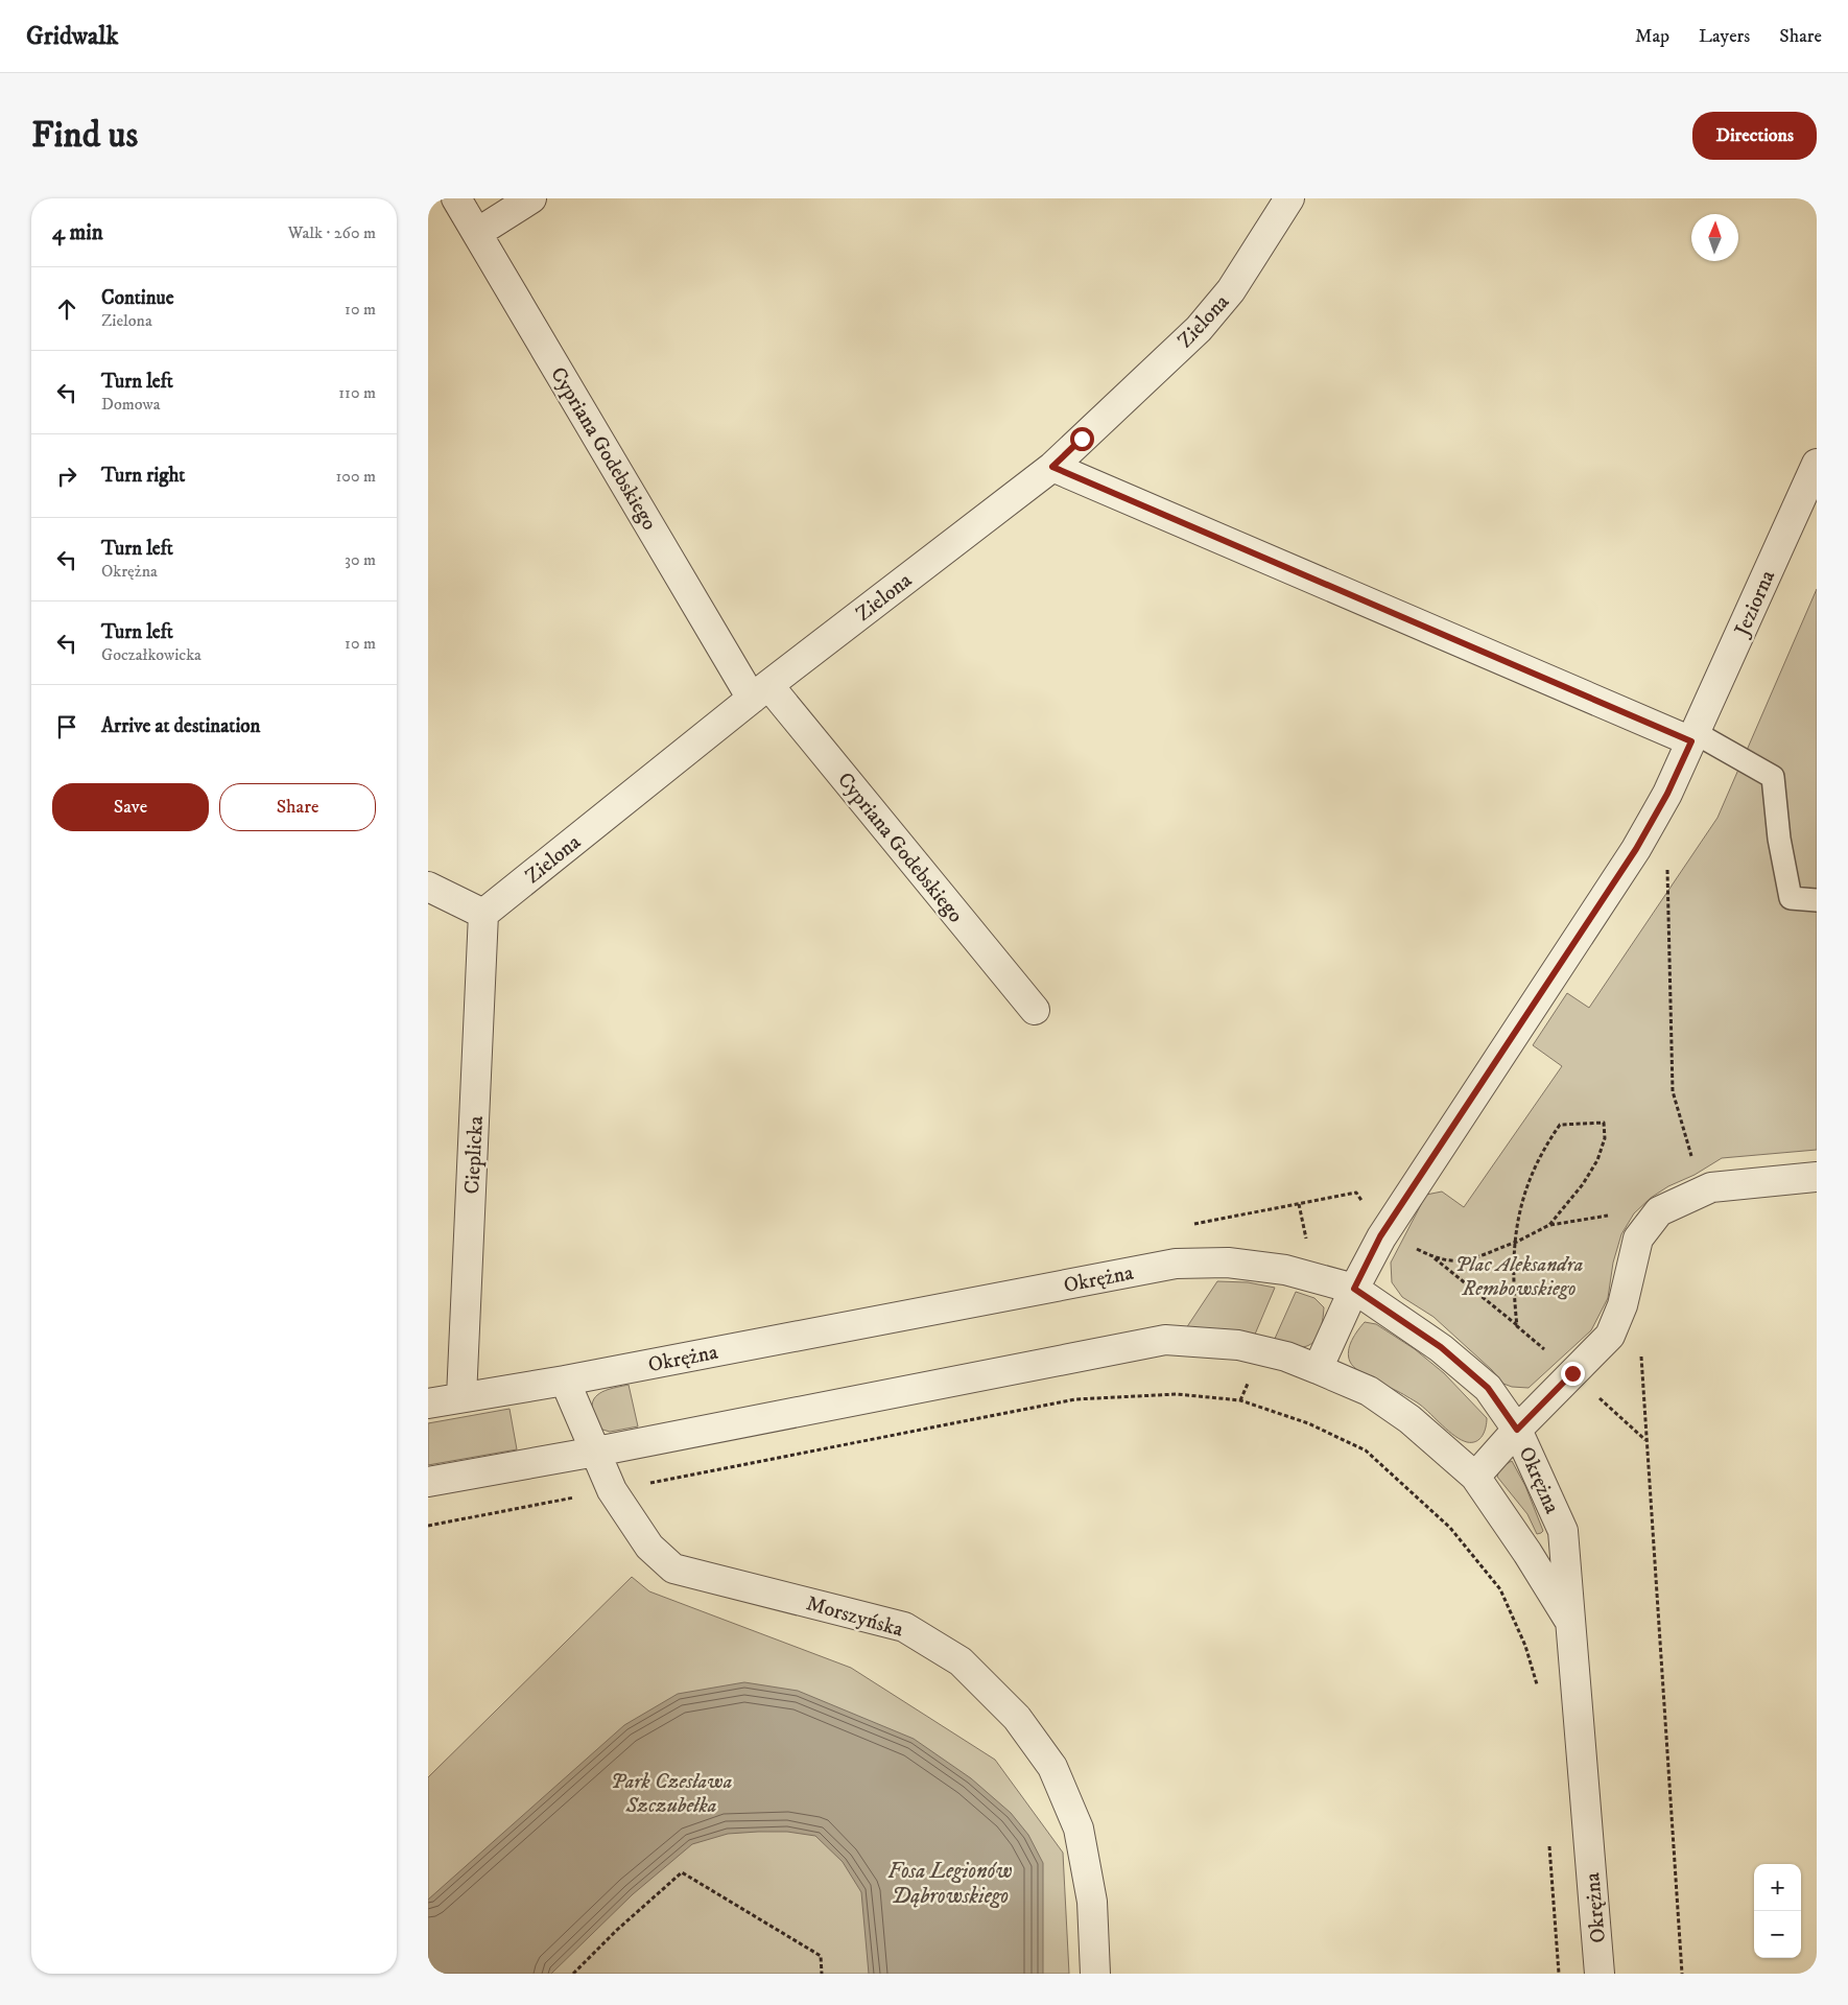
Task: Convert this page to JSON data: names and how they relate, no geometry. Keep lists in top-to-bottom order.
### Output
{
  "streets": {
    "street": [
      "Zielona",
      "Cypriana Godebskiego",
      "Jeziorna",
      "Cieplicka",
      "Okrężna",
      "Morszyńska"
    ]
  },
  "crossings": [
    ["Zielona", "Cypriana Godebskiego"],
    ["Zielona", "Cieplicka"],
    ["Cieplicka", "Okrężna"],
    ["Okrężna", "Morszyńska"]
  ],
  "water": ["Fosa Legionów Dąbrowskiego"],
  "parks": ["Plac Aleksandra Rembowskiego", "Park Czesława Szczubełka"],
  "north": "top",
  "page": {
    "header": "Gridwalk",
    "nav": ["Map", "Layers", "Share"],
    "buttons": [
      "Directions",
      ["Save", "Share"]
    ],
    "title": "Find us",
    "heading": ["4 min", "Walk · 260 m"],
    "list": [
      ["Continue", "Zielona", "10 m"],
      ["Turn left", "Domowa", "110 m"],
      ["Turn right", "100 m"],
      ["Turn left", "Okrężna", "30 m"],
      ["Turn left", "Goczałkowicka", "10 m"],
      "Arrive at destination"
    ],
    "map_buttons": ["+", "−"]
  }
}
